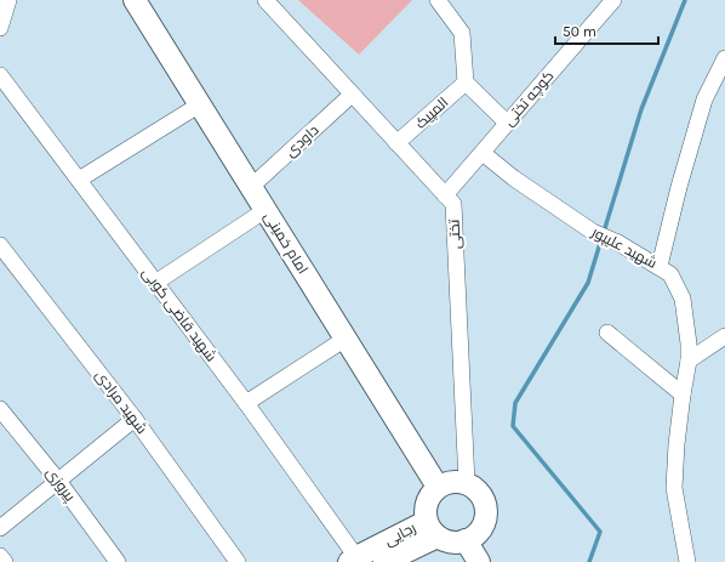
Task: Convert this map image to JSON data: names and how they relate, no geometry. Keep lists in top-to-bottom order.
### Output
{
  "streets": {
    "main road": ["امام خمینی", "رجایی"],
    "street": [
      "کوچه تختی",
      "المپیک",
      "داودی",
      "تختی",
      "شهید علیپور",
      "شهید قاضی کوبی",
      "شهید مرادی",
      "پیروزی"
    ]
  },
  "crossings": [
    ["کوچه تختی", "تختی"],
    ["کوچه تختی", "شهید علیپور"],
    ["المپیک", "تختی"],
    ["داودی", "تختی"],
    ["داودی", "امام خمینی"],
    ["تختی", "امام خمینی"],
    ["تختی", "رجایی"],
    ["امام خمینی", "رجایی"],
    ["شهید قاضی کوبی", "رجایی"]
  ],
  "scale_bar": "50 m"
}
